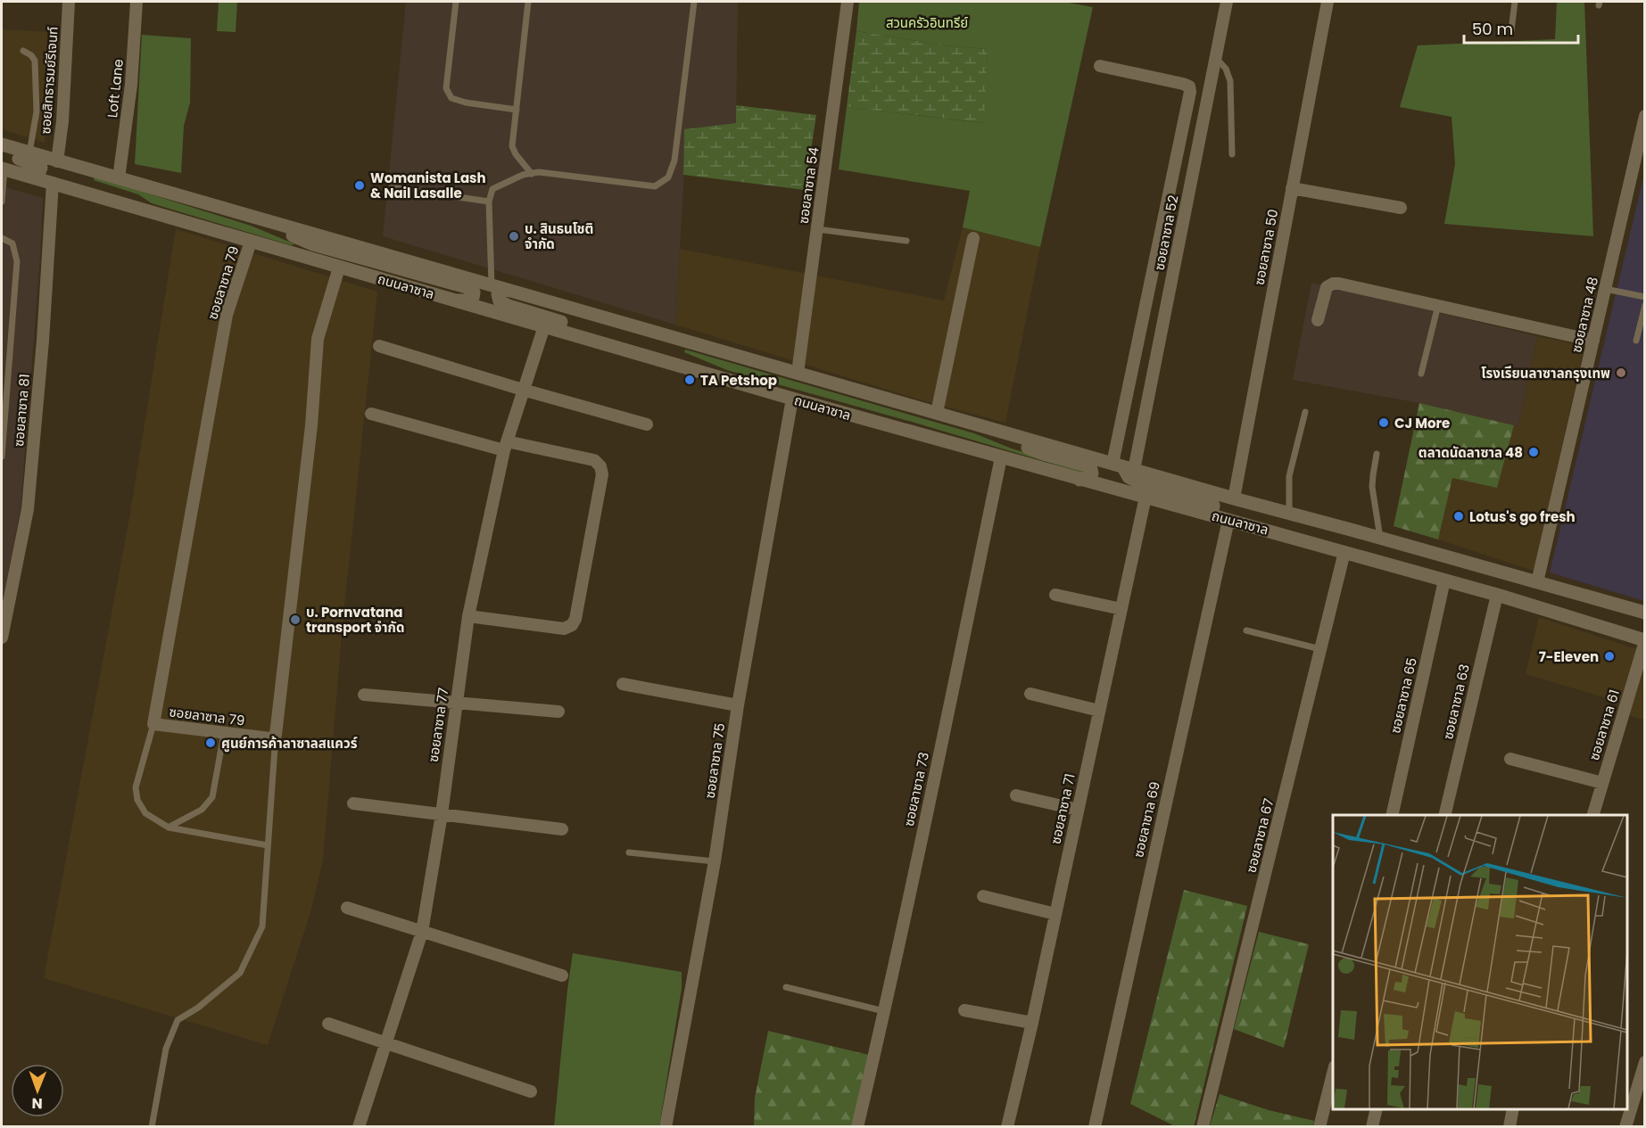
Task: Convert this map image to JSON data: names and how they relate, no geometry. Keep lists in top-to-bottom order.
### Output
{
  "streets": {
    "street": [
      "ซอยสิทธารมย์รีเจนท์",
      "Loft Lane",
      "ซอยลาซาล 54",
      "ซอยลาซาล 52",
      "ซอยลาซาล 50",
      "ซอยลาซาล 79",
      "ถนนลาซาล",
      "ซอยลาซาล 48",
      "ซอยลาซาล 81",
      "ซอยลาซาล 65",
      "ซอยลาซาล 63",
      "ซอยลาซาล 77",
      "ซอยลาซาล 61",
      "ซอยลาซาล 75",
      "ซอยลาซาล 73",
      "ซอยลาซาล 71",
      "ซอยลาซาล 69",
      "ซอยลาซาล 67"
    ]
  },
  "crossings": [
    ["ซอยสิทธารมย์รีเจนท์", "ถนนลาซาล"],
    ["Loft Lane", "ถนนลาซาล"],
    ["ซอยลาซาล 54", "ถนนลาซาล"],
    ["ซอยลาซาล 52", "ถนนลาซาล"],
    ["ซอยลาซาล 50", "ถนนลาซาล"],
    ["ซอยลาซาล 79", "ถนนลาซาล"],
    ["ถนนลาซาล", "ซอยลาซาล 48"],
    ["ถนนลาซาล", "ซอยลาซาล 81"],
    ["ถนนลาซาล", "ซอยลาซาล 65"],
    ["ถนนลาซาล", "ซอยลาซาล 63"],
    ["ถนนลาซาล", "ซอยลาซาล 77"],
    ["ถนนลาซาล", "ซอยลาซาล 61"],
    ["ถนนลาซาล", "ซอยลาซาล 75"],
    ["ถนนลาซาล", "ซอยลาซาล 73"],
    ["ถนนลาซาล", "ซอยลาซาล 71"],
    ["ถนนลาซาล", "ซอยลาซาล 69"],
    ["ถนนลาซาล", "ซอยลาซาล 67"]
  ],
  "parks": ["สวนครัวอินทรีย์"],
  "places": [
    "Womanista Lash & Nail Lasalle",
    "บ. สินธนโชติ จำกัด",
    "โรงเรียนลาซาลกรุงเทพ",
    "TA Petshop",
    "CJ More",
    "ตลาดนัดลาซาล 48",
    "Lotus's go fresh",
    "บ. Pornvatana transport จำกัด",
    "7-Eleven",
    "ศูนย์การค้าลาซาลสแควร์"
  ],
  "scale_bar": "50 m",
  "north": "bottom"
}
